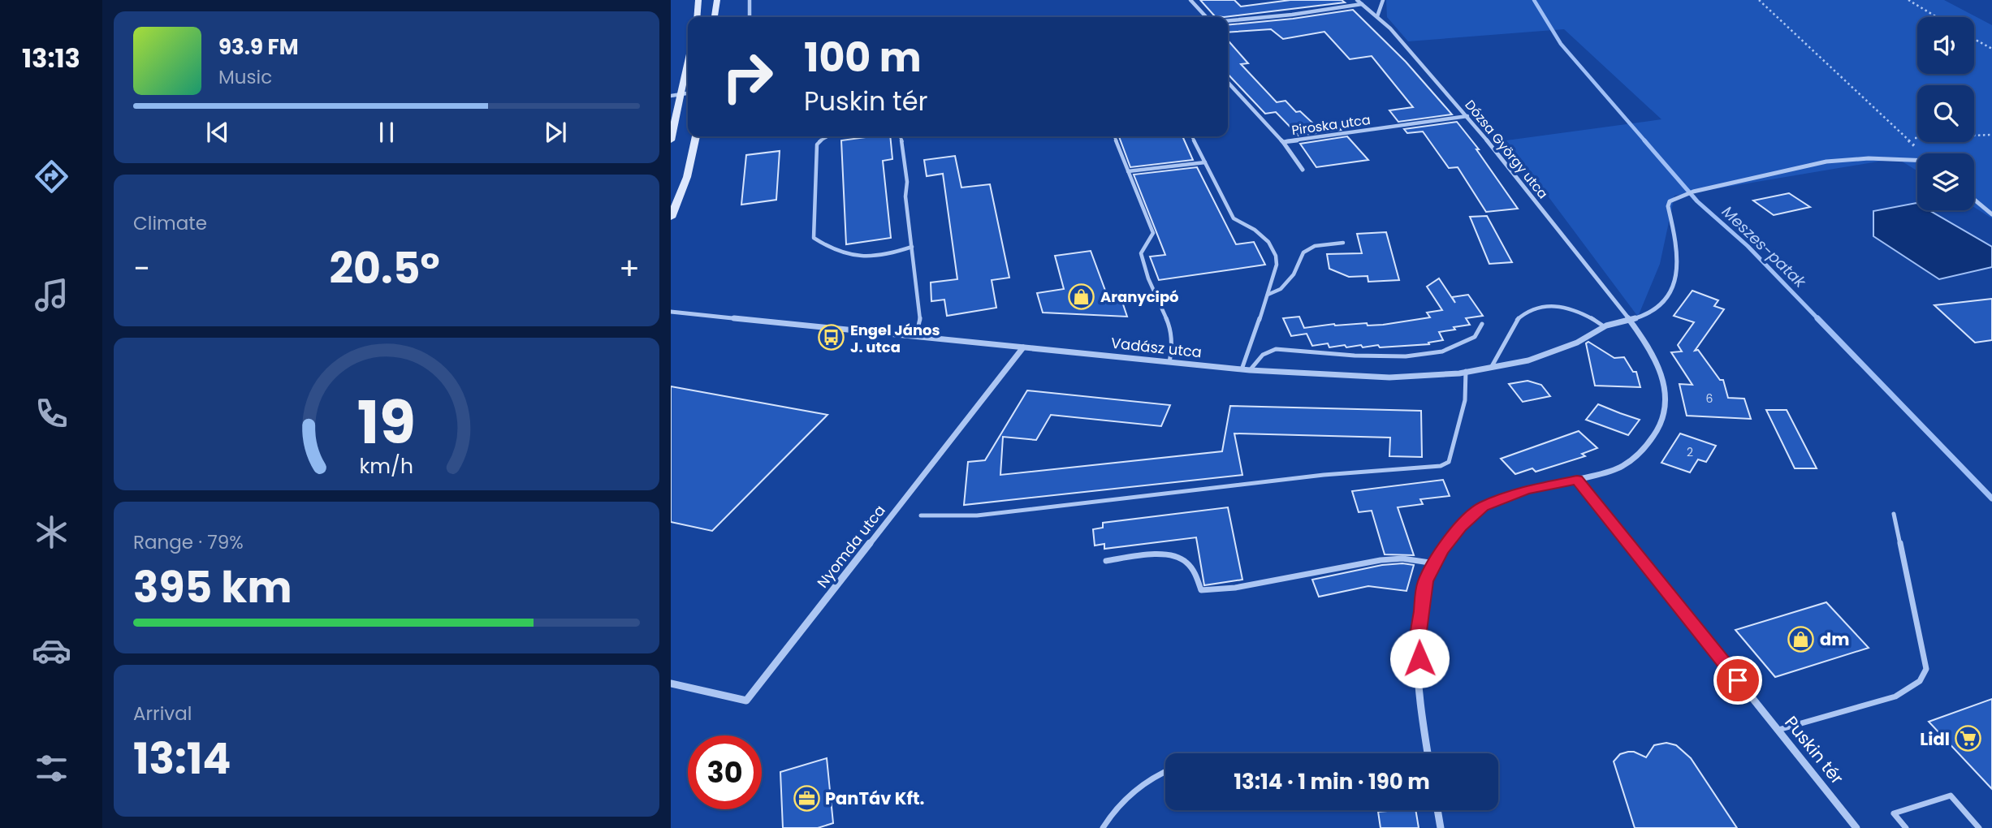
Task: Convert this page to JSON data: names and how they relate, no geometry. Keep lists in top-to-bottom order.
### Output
{
  "streets": {
    "street": [
      "Piroska utca",
      "Dózsa György utca",
      "Vadász utca",
      "Nyomda utca",
      "Puskin tér"
    ]
  },
  "crossings": [
    ["Piroska utca", "Dózsa György utca"],
    ["Dózsa György utca", "Vadász utca"],
    ["Dózsa György utca", "Puskin tér"],
    ["Vadász utca", "Nyomda utca"]
  ],
  "water": ["Meszes-patak"],
  "places": {
    "shop": ["Aranycipó", "dm"],
    "bus stop": ["Engel János J. utca"],
    "supermarket": ["Lidl"],
    "office": ["PanTáv Kft."]
  },
  "house_numbers": ["6", "2"],
  "page": {
    "tabs": "13:13",
    "turn": ["100 m", "Puskin tér"],
    "song": ["93.9 FM", "Music"],
    "tile": [
      "Climate",
      ["Range · 79%", "395 km"],
      ["Arrival", "13:14"]
    ],
    "heat": ["−", "20.5°", "+"],
    "limit": "30",
    "trip": "13:14 · 1 min · 190 m",
    "gauge": ["19", "km/h"]
  }
}
